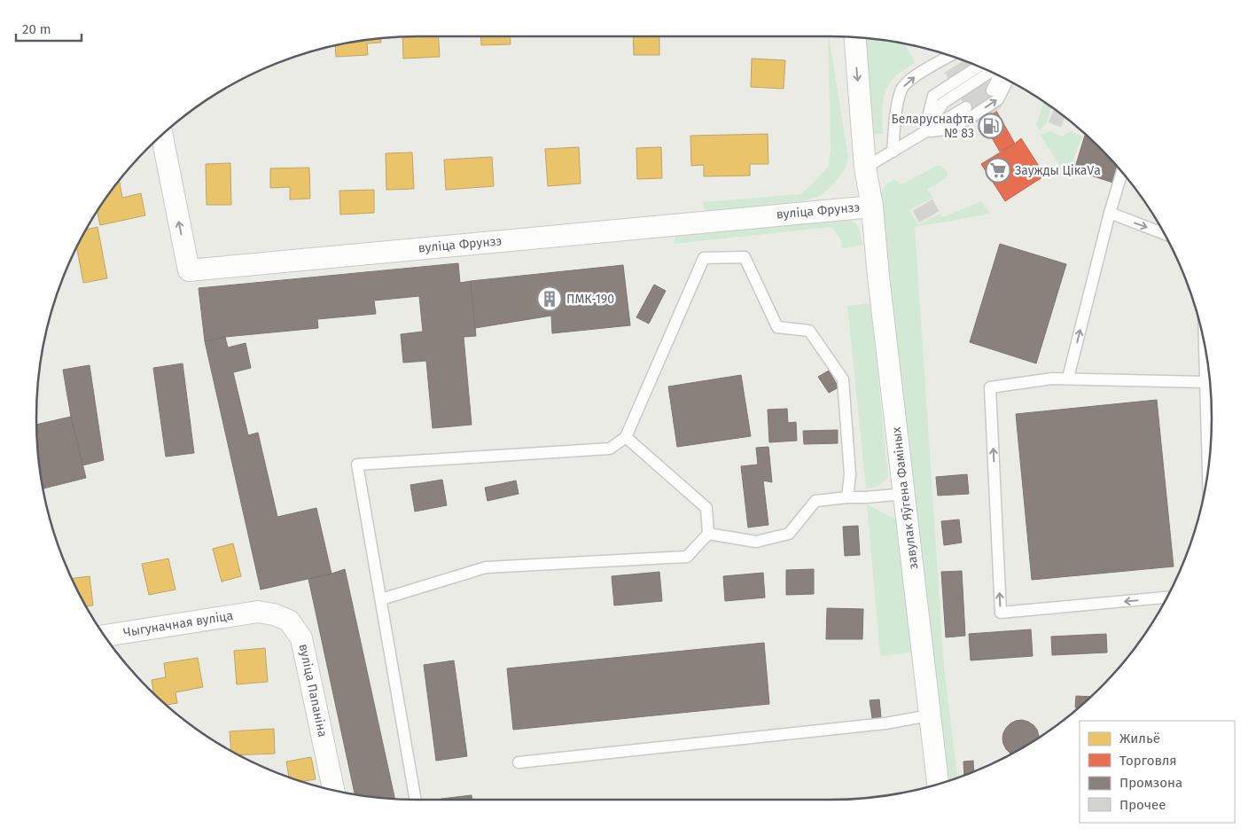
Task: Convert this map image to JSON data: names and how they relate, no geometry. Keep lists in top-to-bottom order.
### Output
{
  "streets": {
    "street": [
      "вуліца Фрунзэ",
      "завулак Яўгена Фаміных",
      "Чыгуначная вуліца",
      "вуліца Папаніна"
    ]
  },
  "crossings": [
    ["вуліца Фрунзэ", "завулак Яўгена Фаміных"],
    ["Чыгуначная вуліца", "вуліца Папаніна"]
  ],
  "one_way": ["вуліца Фрунзэ"],
  "places": {
    "fuel station": ["Беларуснафта № 83"],
    "supermarket": ["Заужды ЦікаVа"],
    "building": ["ПМК-190"]
  },
  "legend": [
    "Жильё",
    "Торговля",
    "Промзона",
    "Прочее"
  ],
  "scale_bar": "20 m"
}
